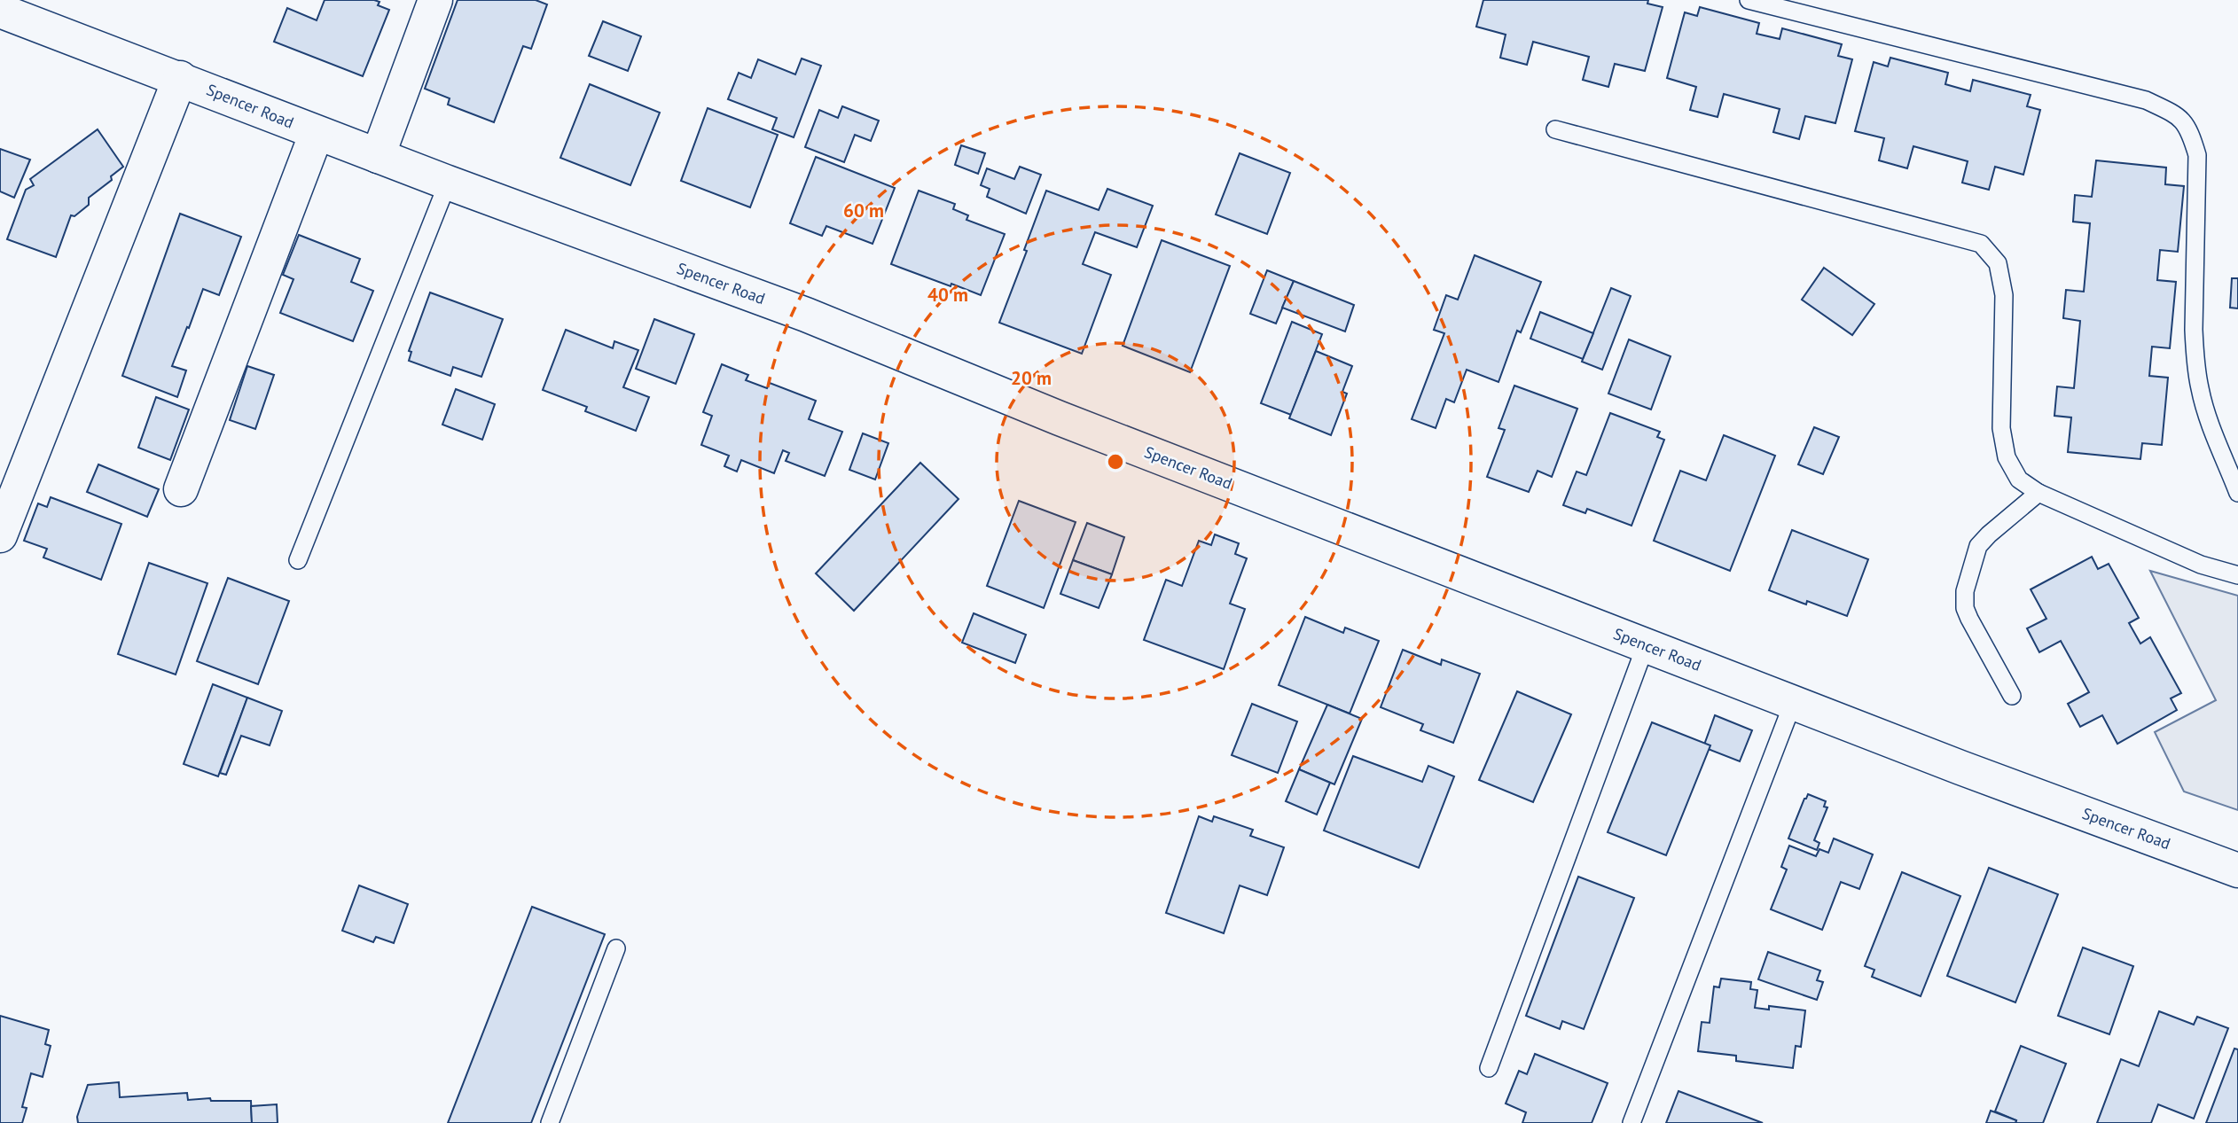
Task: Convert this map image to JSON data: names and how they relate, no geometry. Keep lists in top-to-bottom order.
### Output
{
  "streets": {
    "street": ["Spencer Road"]
  },
  "rings": ["60 m", "40 m", "20 m"]
}
